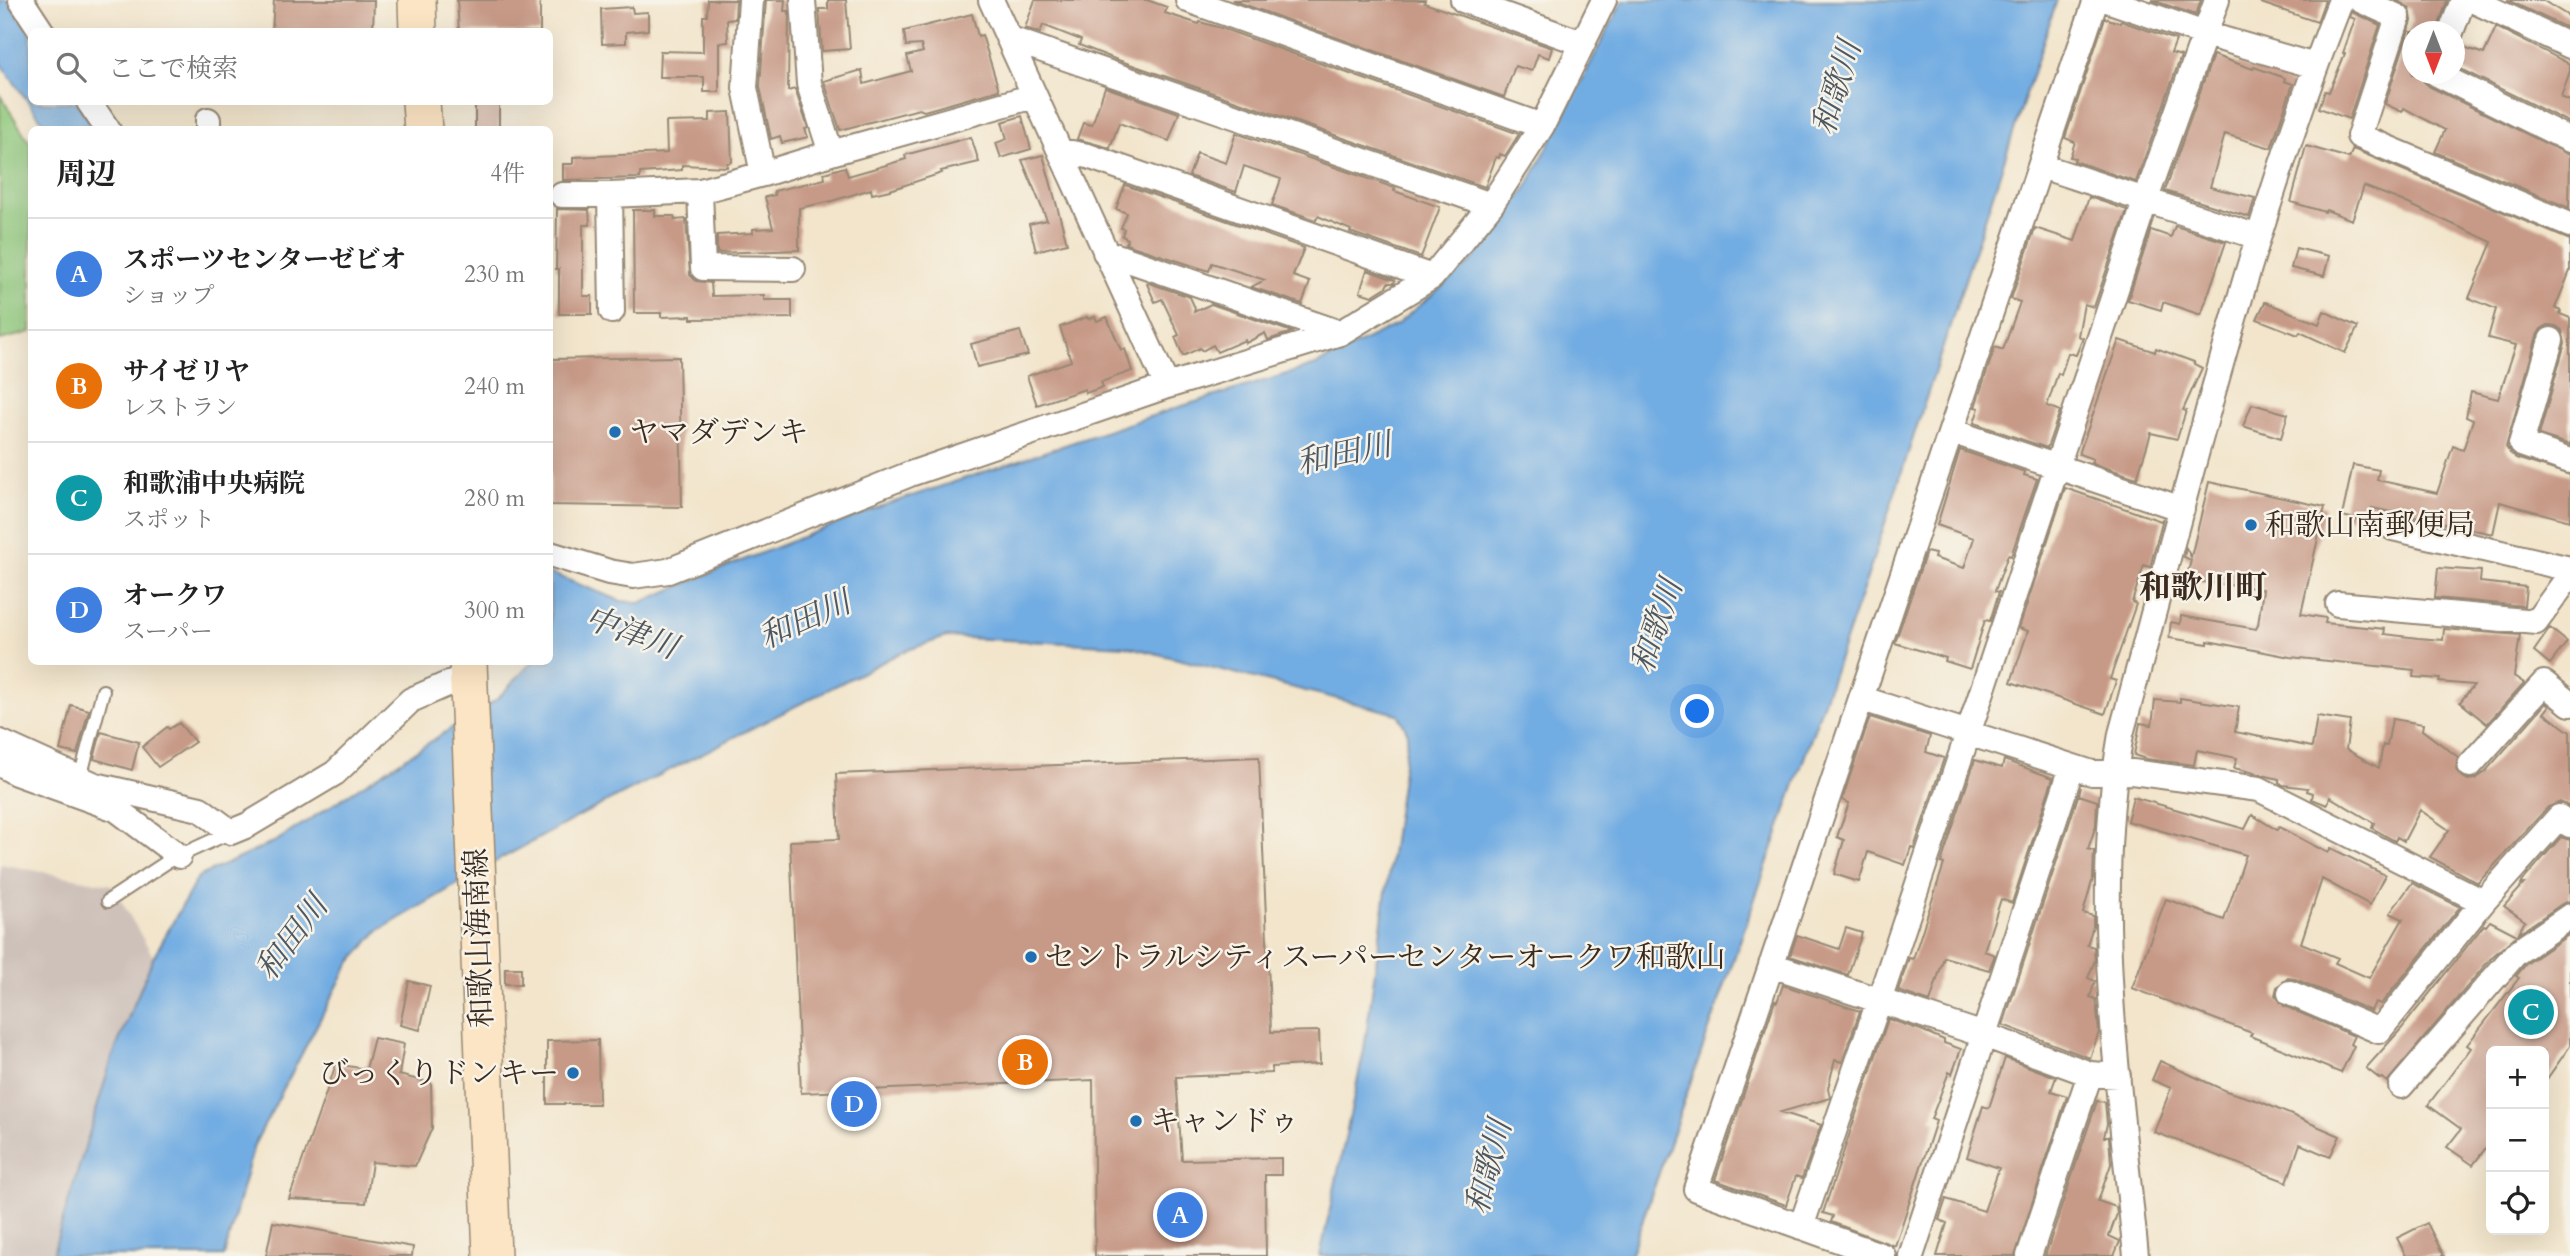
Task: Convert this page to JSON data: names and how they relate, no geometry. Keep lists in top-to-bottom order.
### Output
{
  "streets": {
    "main road": ["和歌山海南線"]
  },
  "districts": ["和歌川町"],
  "water": ["和歌川", "和田川", "中津川"],
  "places": [
    "ヤマダデンキ",
    "和歌山南郵便局",
    "セントラルシティスーパーセンターオークワ和歌山",
    "びっくりドンキー",
    "キャンドゥ"
  ],
  "north": "bottom",
  "page": {
    "search": "ここで検索",
    "heading": ["周辺", "4件"],
    "list": [
      {
        "mark": "A",
        "name": "スポーツセンターゼビオ",
        "note": "ショップ",
        "value": "230 m"
      },
      {
        "mark": "B",
        "name": "サイゼリヤ",
        "note": "レストラン",
        "value": "240 m"
      },
      {
        "mark": "C",
        "name": "和歌浦中央病院",
        "note": "スポット",
        "value": "280 m"
      },
      {
        "mark": "D",
        "name": "オークワ",
        "note": "スーパー",
        "value": "300 m"
      }
    ],
    "pins": [
      "C",
      "B",
      "D",
      "A"
    ],
    "map_buttons": ["+", "−"]
  }
}
